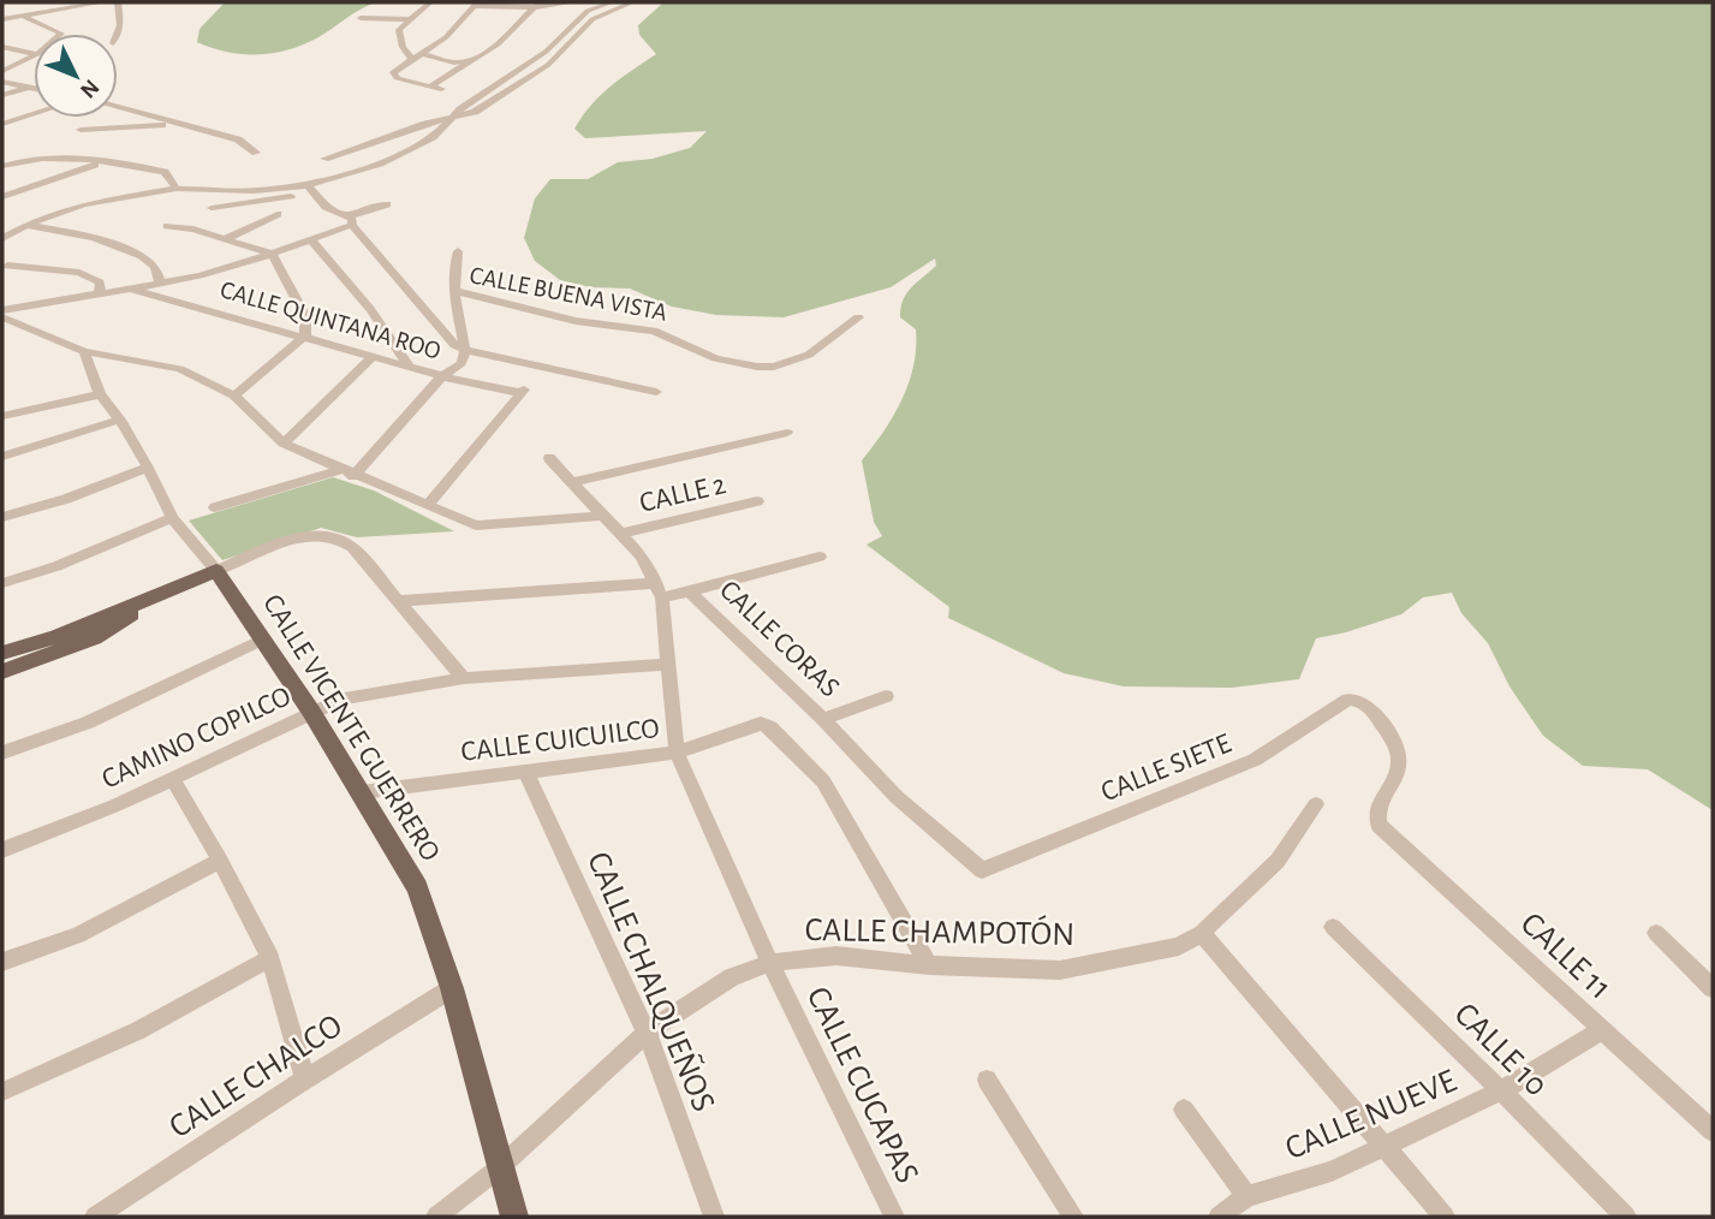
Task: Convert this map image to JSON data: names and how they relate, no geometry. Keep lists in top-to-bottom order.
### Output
{
  "streets": {
    "main road": ["CALLE VICENTE GUERRERO"],
    "street": [
      "CALLE BUENA VISTA",
      "CALLE QUINTANA ROO",
      "CALLE 2",
      "CALLE CORAS",
      "CAMINO COPILCO",
      "CALLE CUICUILCO",
      "CALLE SIETE",
      "CALLE CHAMPOTÓN",
      "CALLE 11",
      "CALLE CHALQUEÑOS",
      "CALLE 10",
      "CALLE CHALCO",
      "CALLE CUCAPAS",
      "CALLE NUEVE"
    ]
  },
  "crossings": [
    ["CALLE CORAS", "CALLE SIETE"],
    ["CALLE CORAS", "CALLE CUCAPAS"],
    ["CALLE VICENTE GUERRERO", "CAMINO COPILCO"],
    ["CALLE VICENTE GUERRERO", "CALLE CUICUILCO"],
    ["CALLE VICENTE GUERRERO", "CALLE CHAMPOTÓN"],
    ["CALLE VICENTE GUERRERO", "CALLE CHALCO"],
    ["CAMINO COPILCO", "CALLE CUCAPAS"],
    ["CALLE CUICUILCO", "CALLE CHAMPOTÓN"],
    ["CALLE CUICUILCO", "CALLE CHALQUEÑOS"],
    ["CALLE CUICUILCO", "CALLE CUCAPAS"],
    ["CALLE SIETE", "CALLE 11"],
    ["CALLE CHAMPOTÓN", "CALLE CHALQUEÑOS"],
    ["CALLE CHAMPOTÓN", "CALLE CUCAPAS"],
    ["CALLE 11", "CALLE NUEVE"],
    ["CALLE 10", "CALLE NUEVE"]
  ],
  "north": "bottom right"
}
